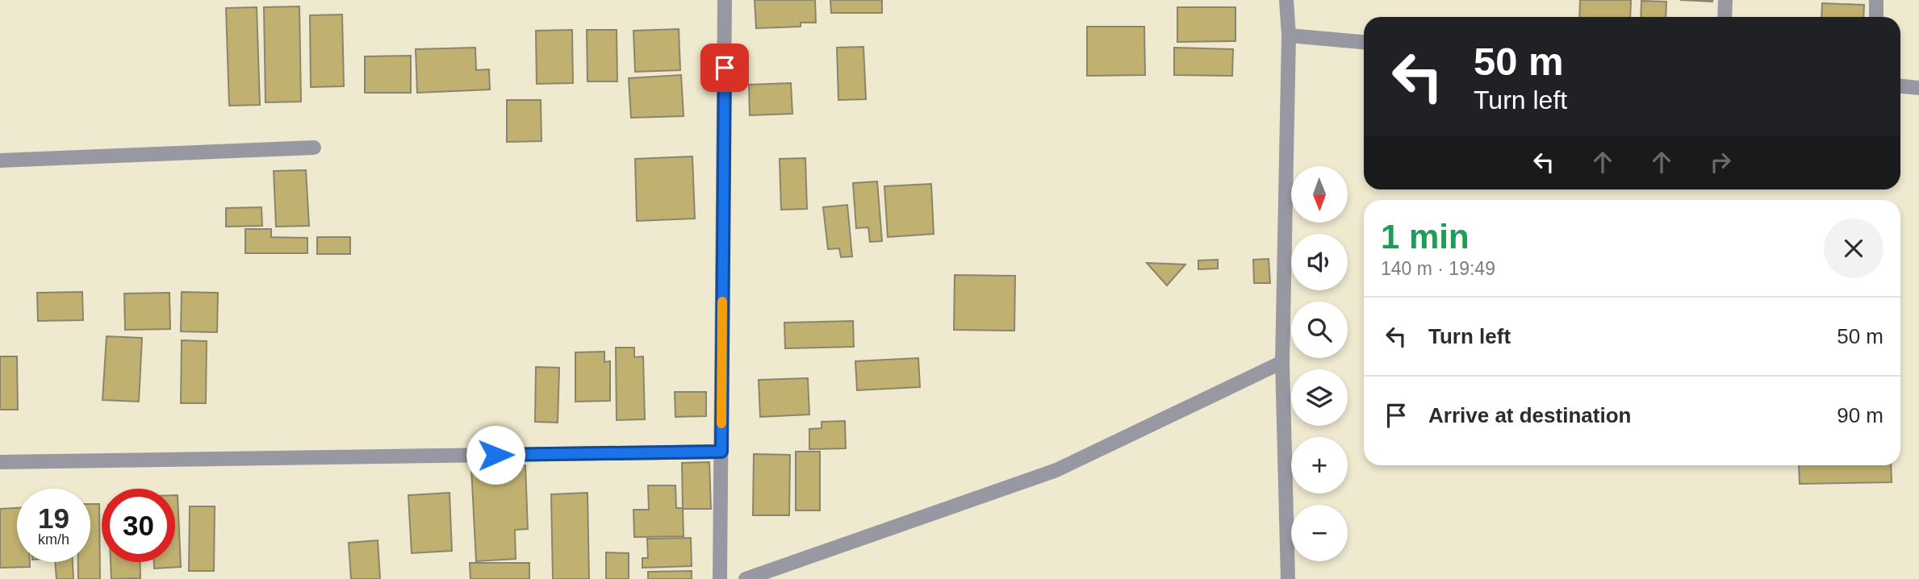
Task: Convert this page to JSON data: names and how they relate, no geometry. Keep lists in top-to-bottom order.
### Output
{
  "north": "bottom",
  "page": {
    "turn": ["50 m", "Turn left"],
    "map_buttons": ["+", "−"],
    "heading": ["1 min", "140 m · 19:49"],
    "list": [
      {
        "name": "Turn left",
        "value": "50 m"
      },
      {
        "name": "Arrive at destination",
        "value": "90 m"
      }
    ],
    "speed": "19 km/h",
    "limit": "30"
  }
}
